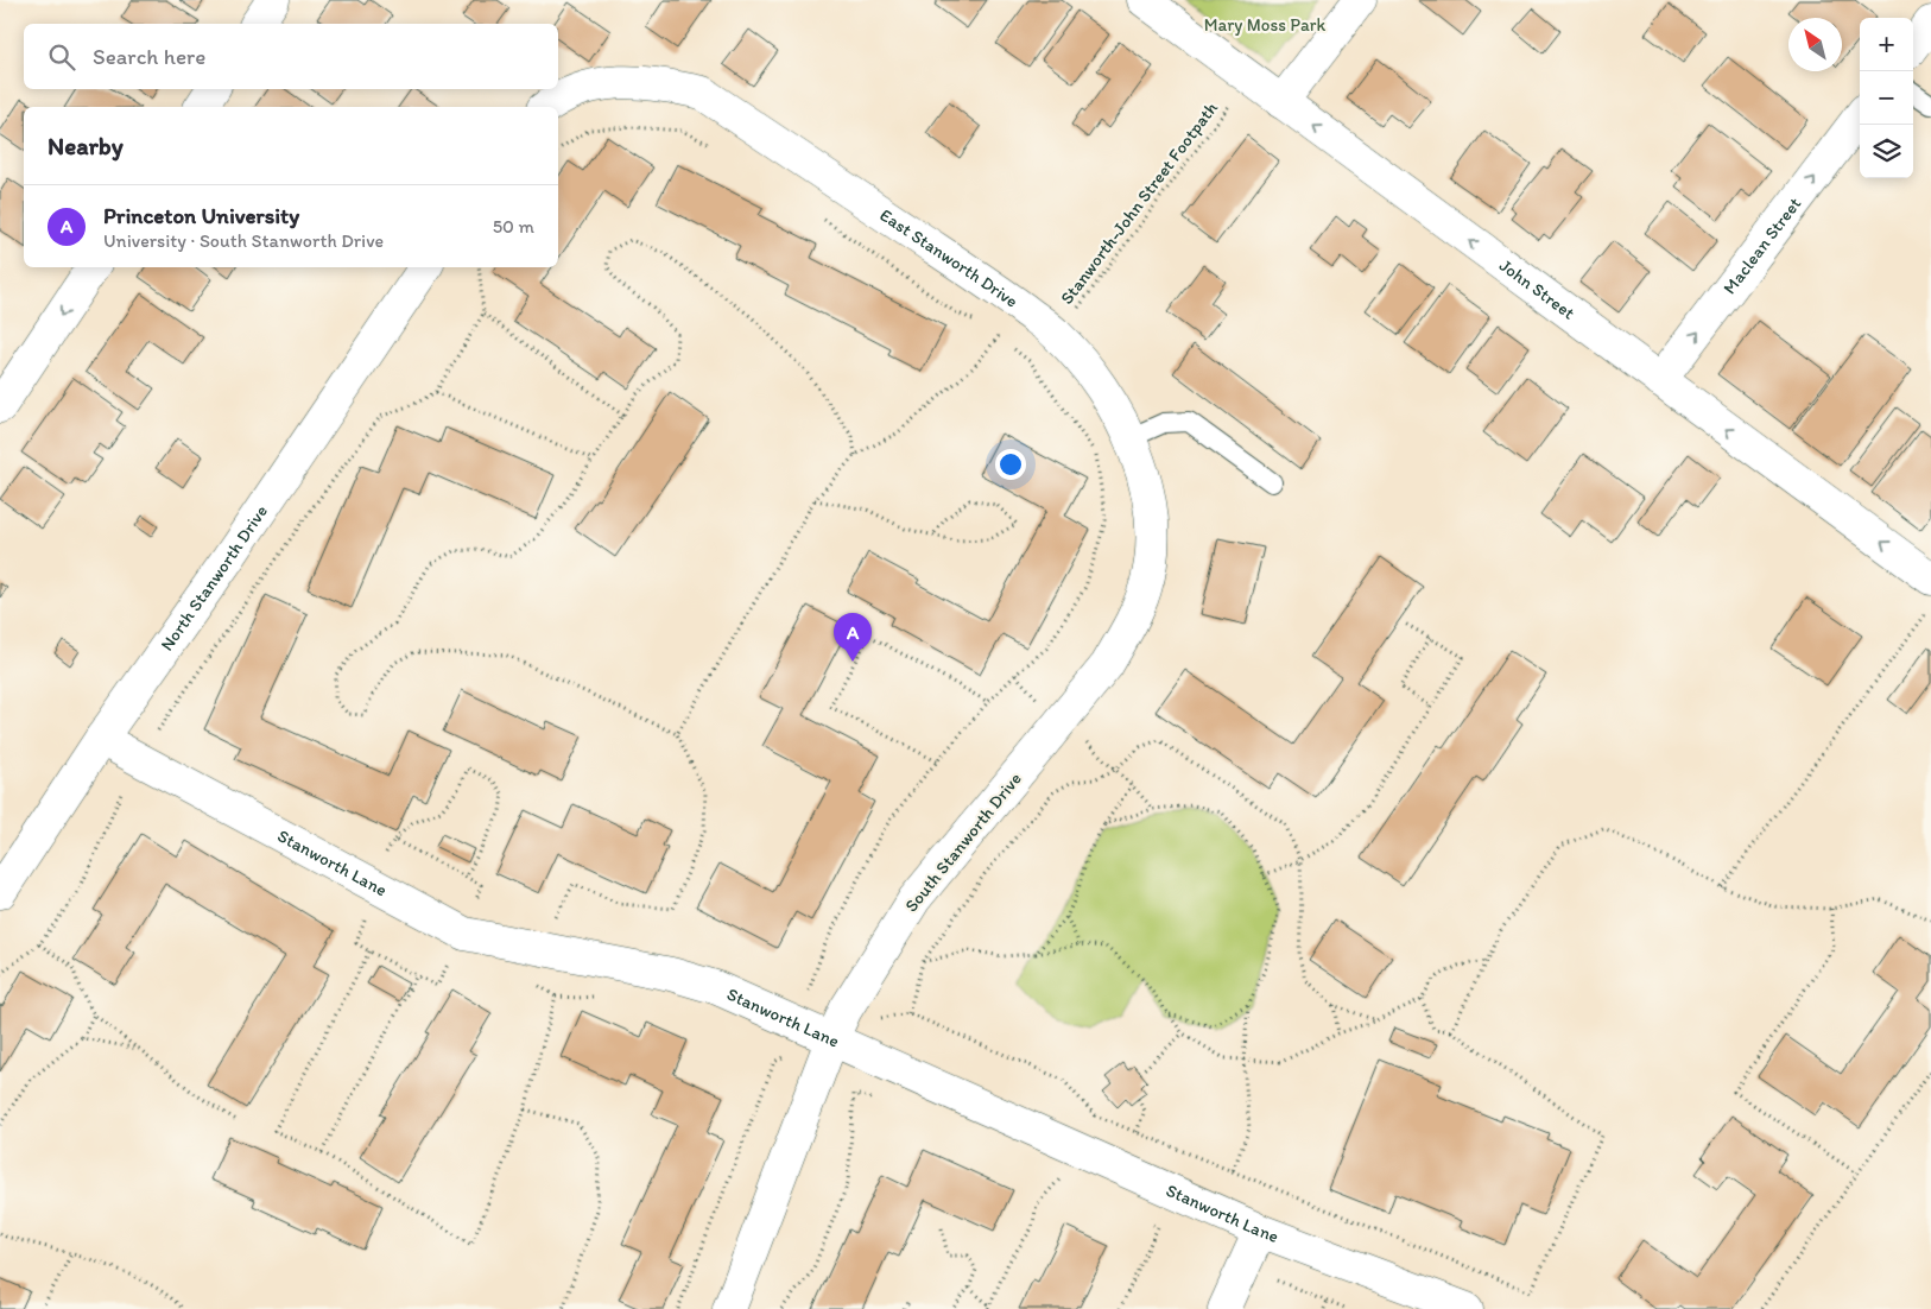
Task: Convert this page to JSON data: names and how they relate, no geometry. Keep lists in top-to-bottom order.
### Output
{
  "streets": {
    "street": [
      "Maclean Street",
      "East Stanworth Drive",
      "John Street",
      "North Stanworth Drive",
      "South Stanworth Drive",
      "Stanworth Lane"
    ],
    "path": ["Stanworth-John Street Footpath"]
  },
  "crossings": [
    ["Maclean Street", "John Street"],
    ["East Stanworth Drive", "South Stanworth Drive"],
    ["North Stanworth Drive", "Stanworth Lane"],
    ["South Stanworth Drive", "Stanworth Lane"]
  ],
  "one_way": ["Maclean Street", "John Street"],
  "parks": ["Mary Moss Park"],
  "north": "top left",
  "page": {
    "map_buttons": ["+", "−"],
    "search": "Search here",
    "heading": "Nearby",
    "list": [
      {
        "mark": "A",
        "name": "Princeton University",
        "note": "University · South Stanworth Drive",
        "value": "50 m"
      }
    ],
    "pins": "A"
  }
}
